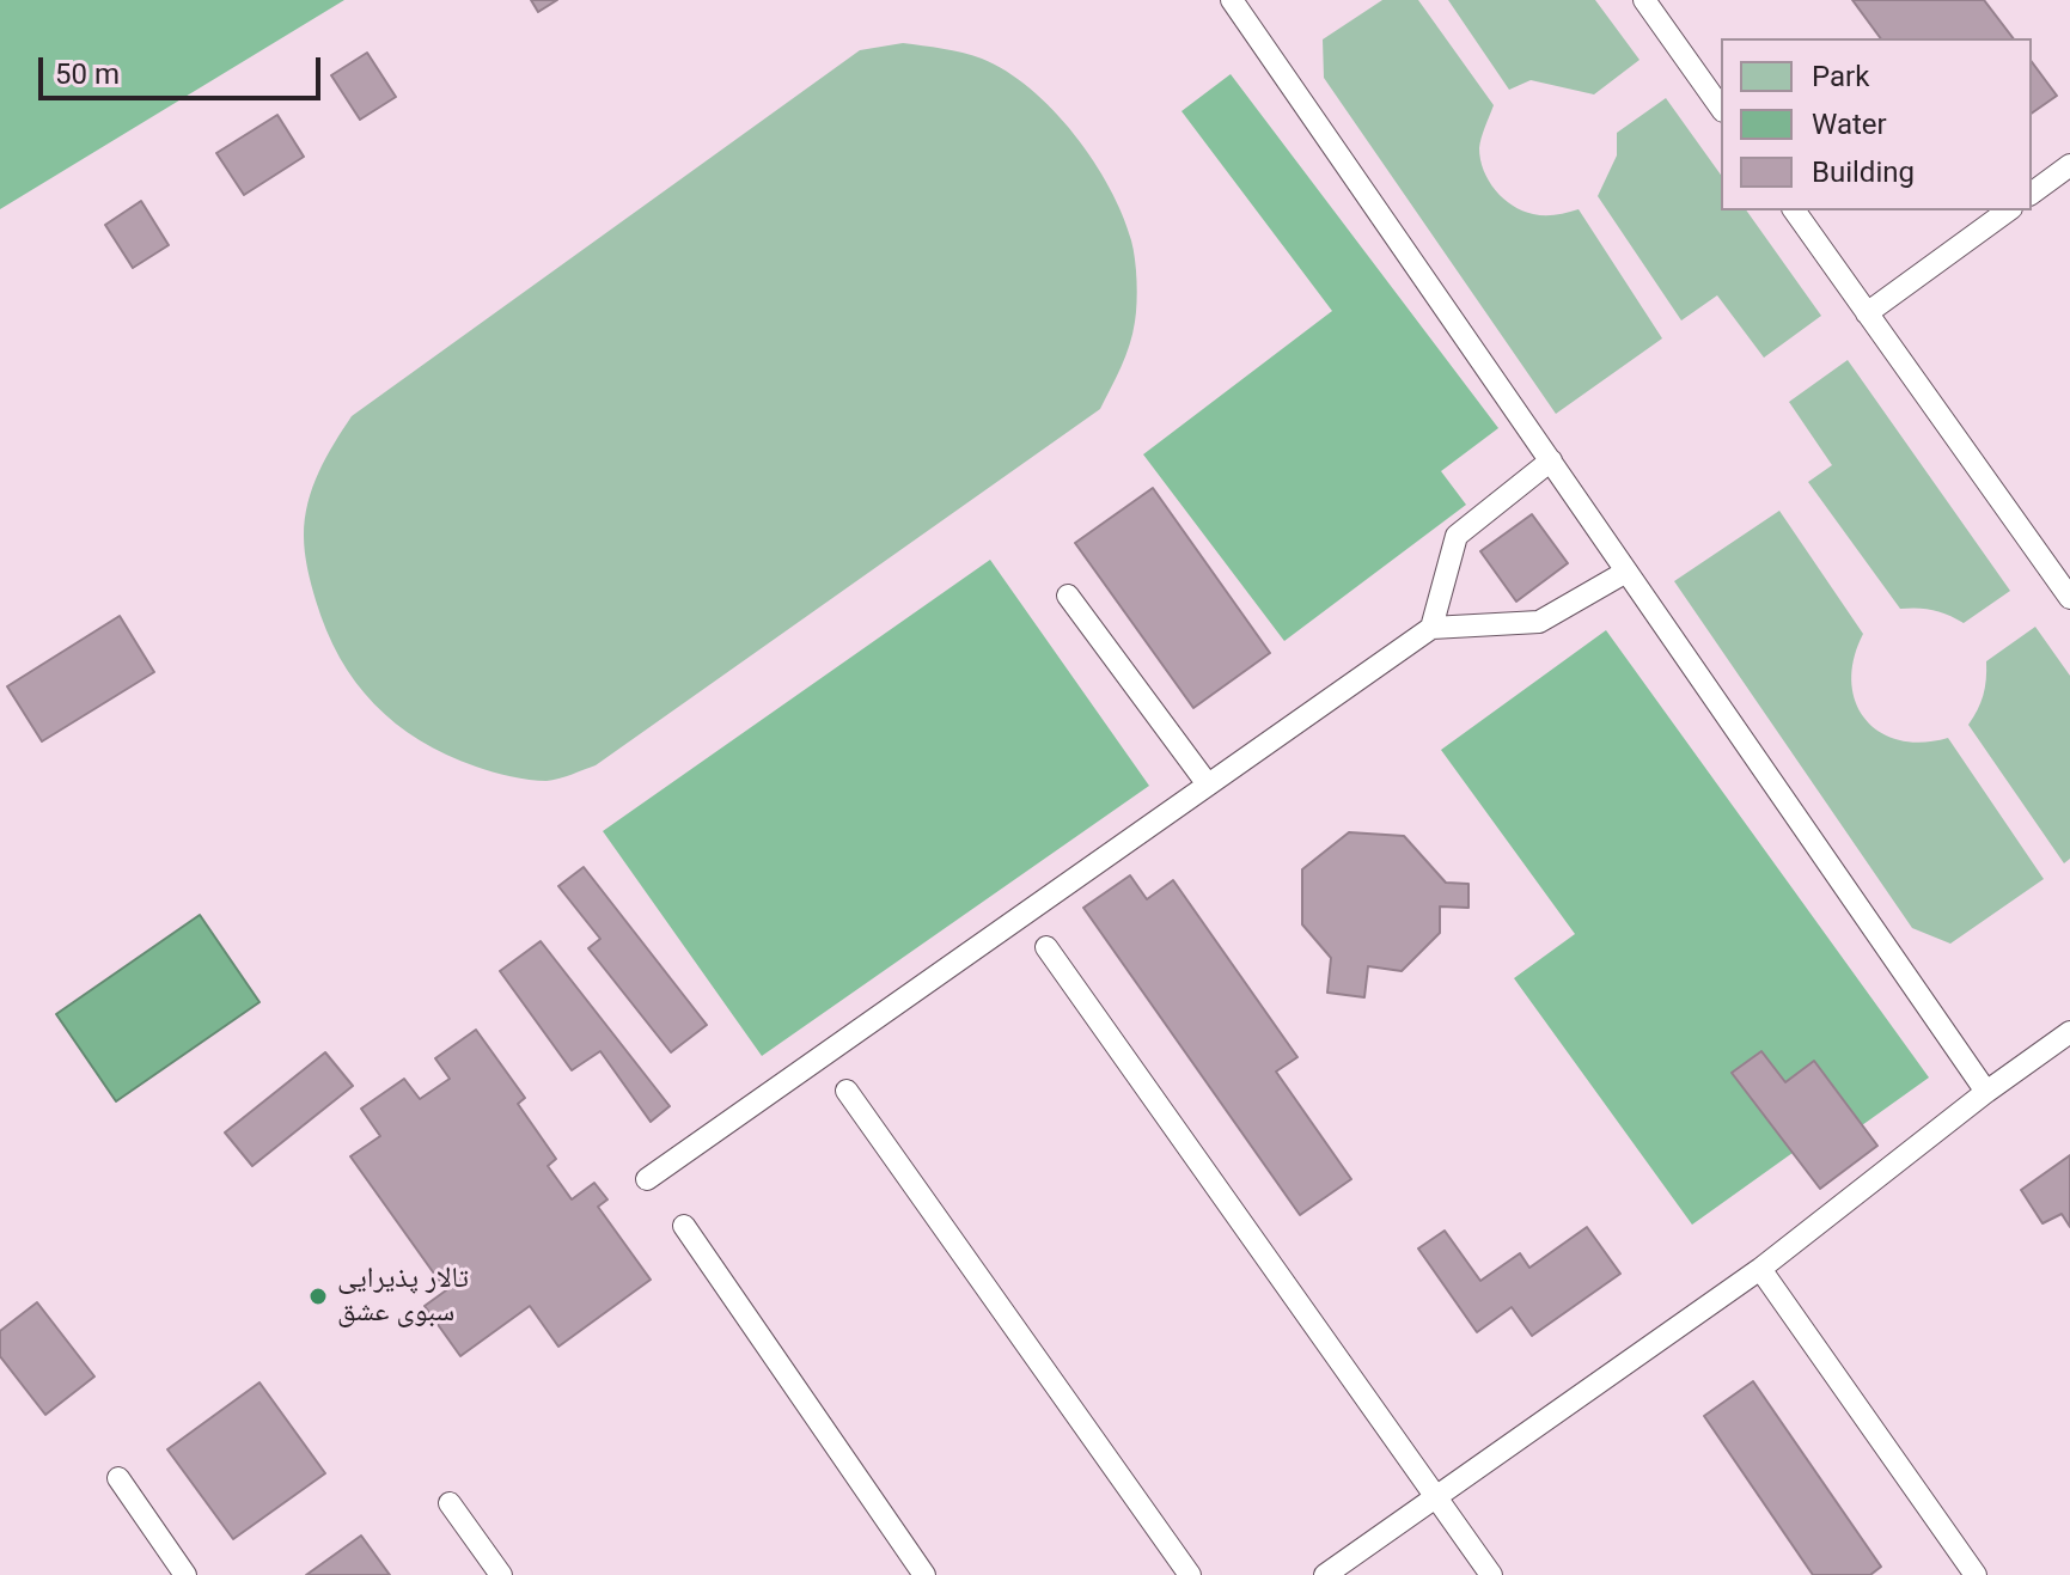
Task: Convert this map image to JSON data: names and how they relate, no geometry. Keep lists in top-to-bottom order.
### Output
{
  "places": ["تالار پذیرایی سبوی عشق"],
  "legend": ["Park", "Water", "Building"],
  "scale_bar": "50 m"
}
